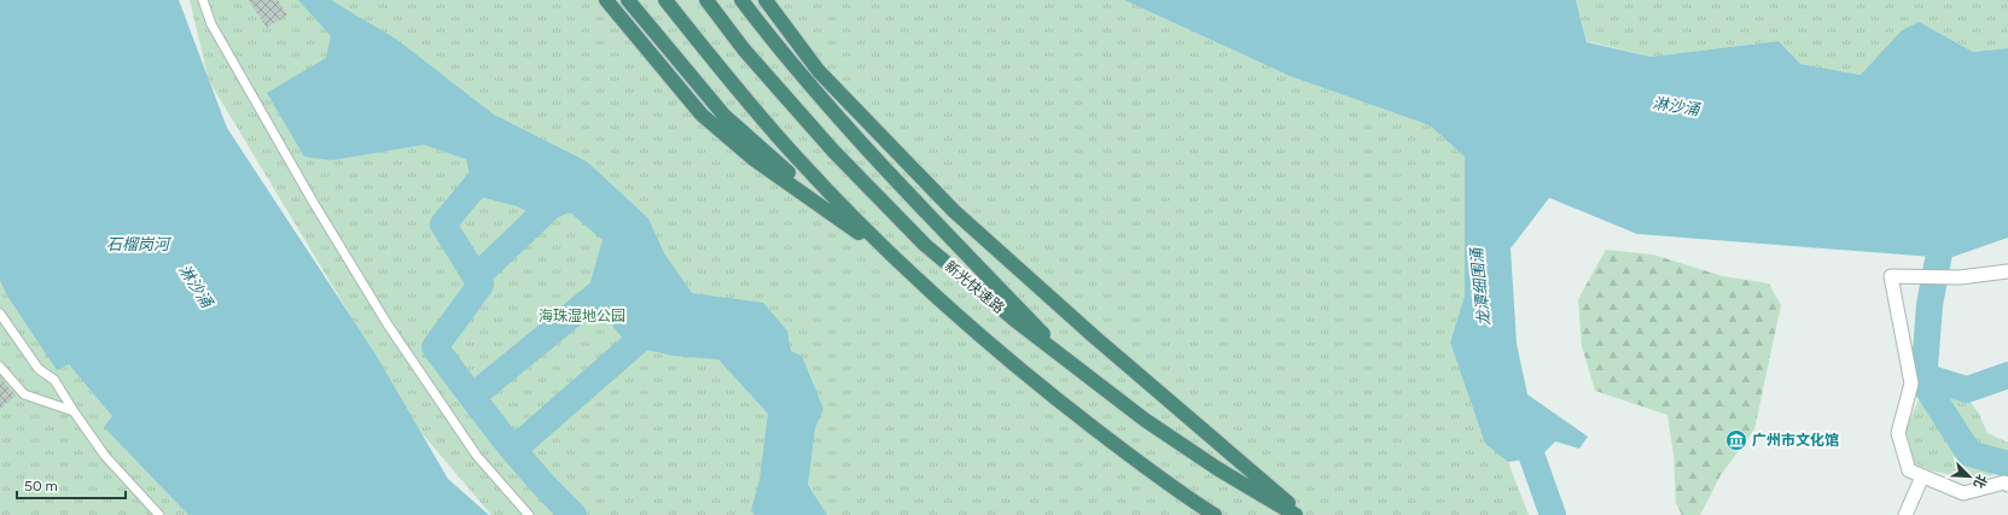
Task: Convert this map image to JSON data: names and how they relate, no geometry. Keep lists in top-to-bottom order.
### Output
{
  "streets": {
    "highway": ["新光快速路"]
  },
  "water": ["淋沙涌", "石榴岗河", "龙潭细围涌"],
  "parks": ["海珠湿地公园"],
  "places": {
    "museum": ["广州市文化馆"]
  },
  "scale_bar": "50 m",
  "north": "bottom right"
}
